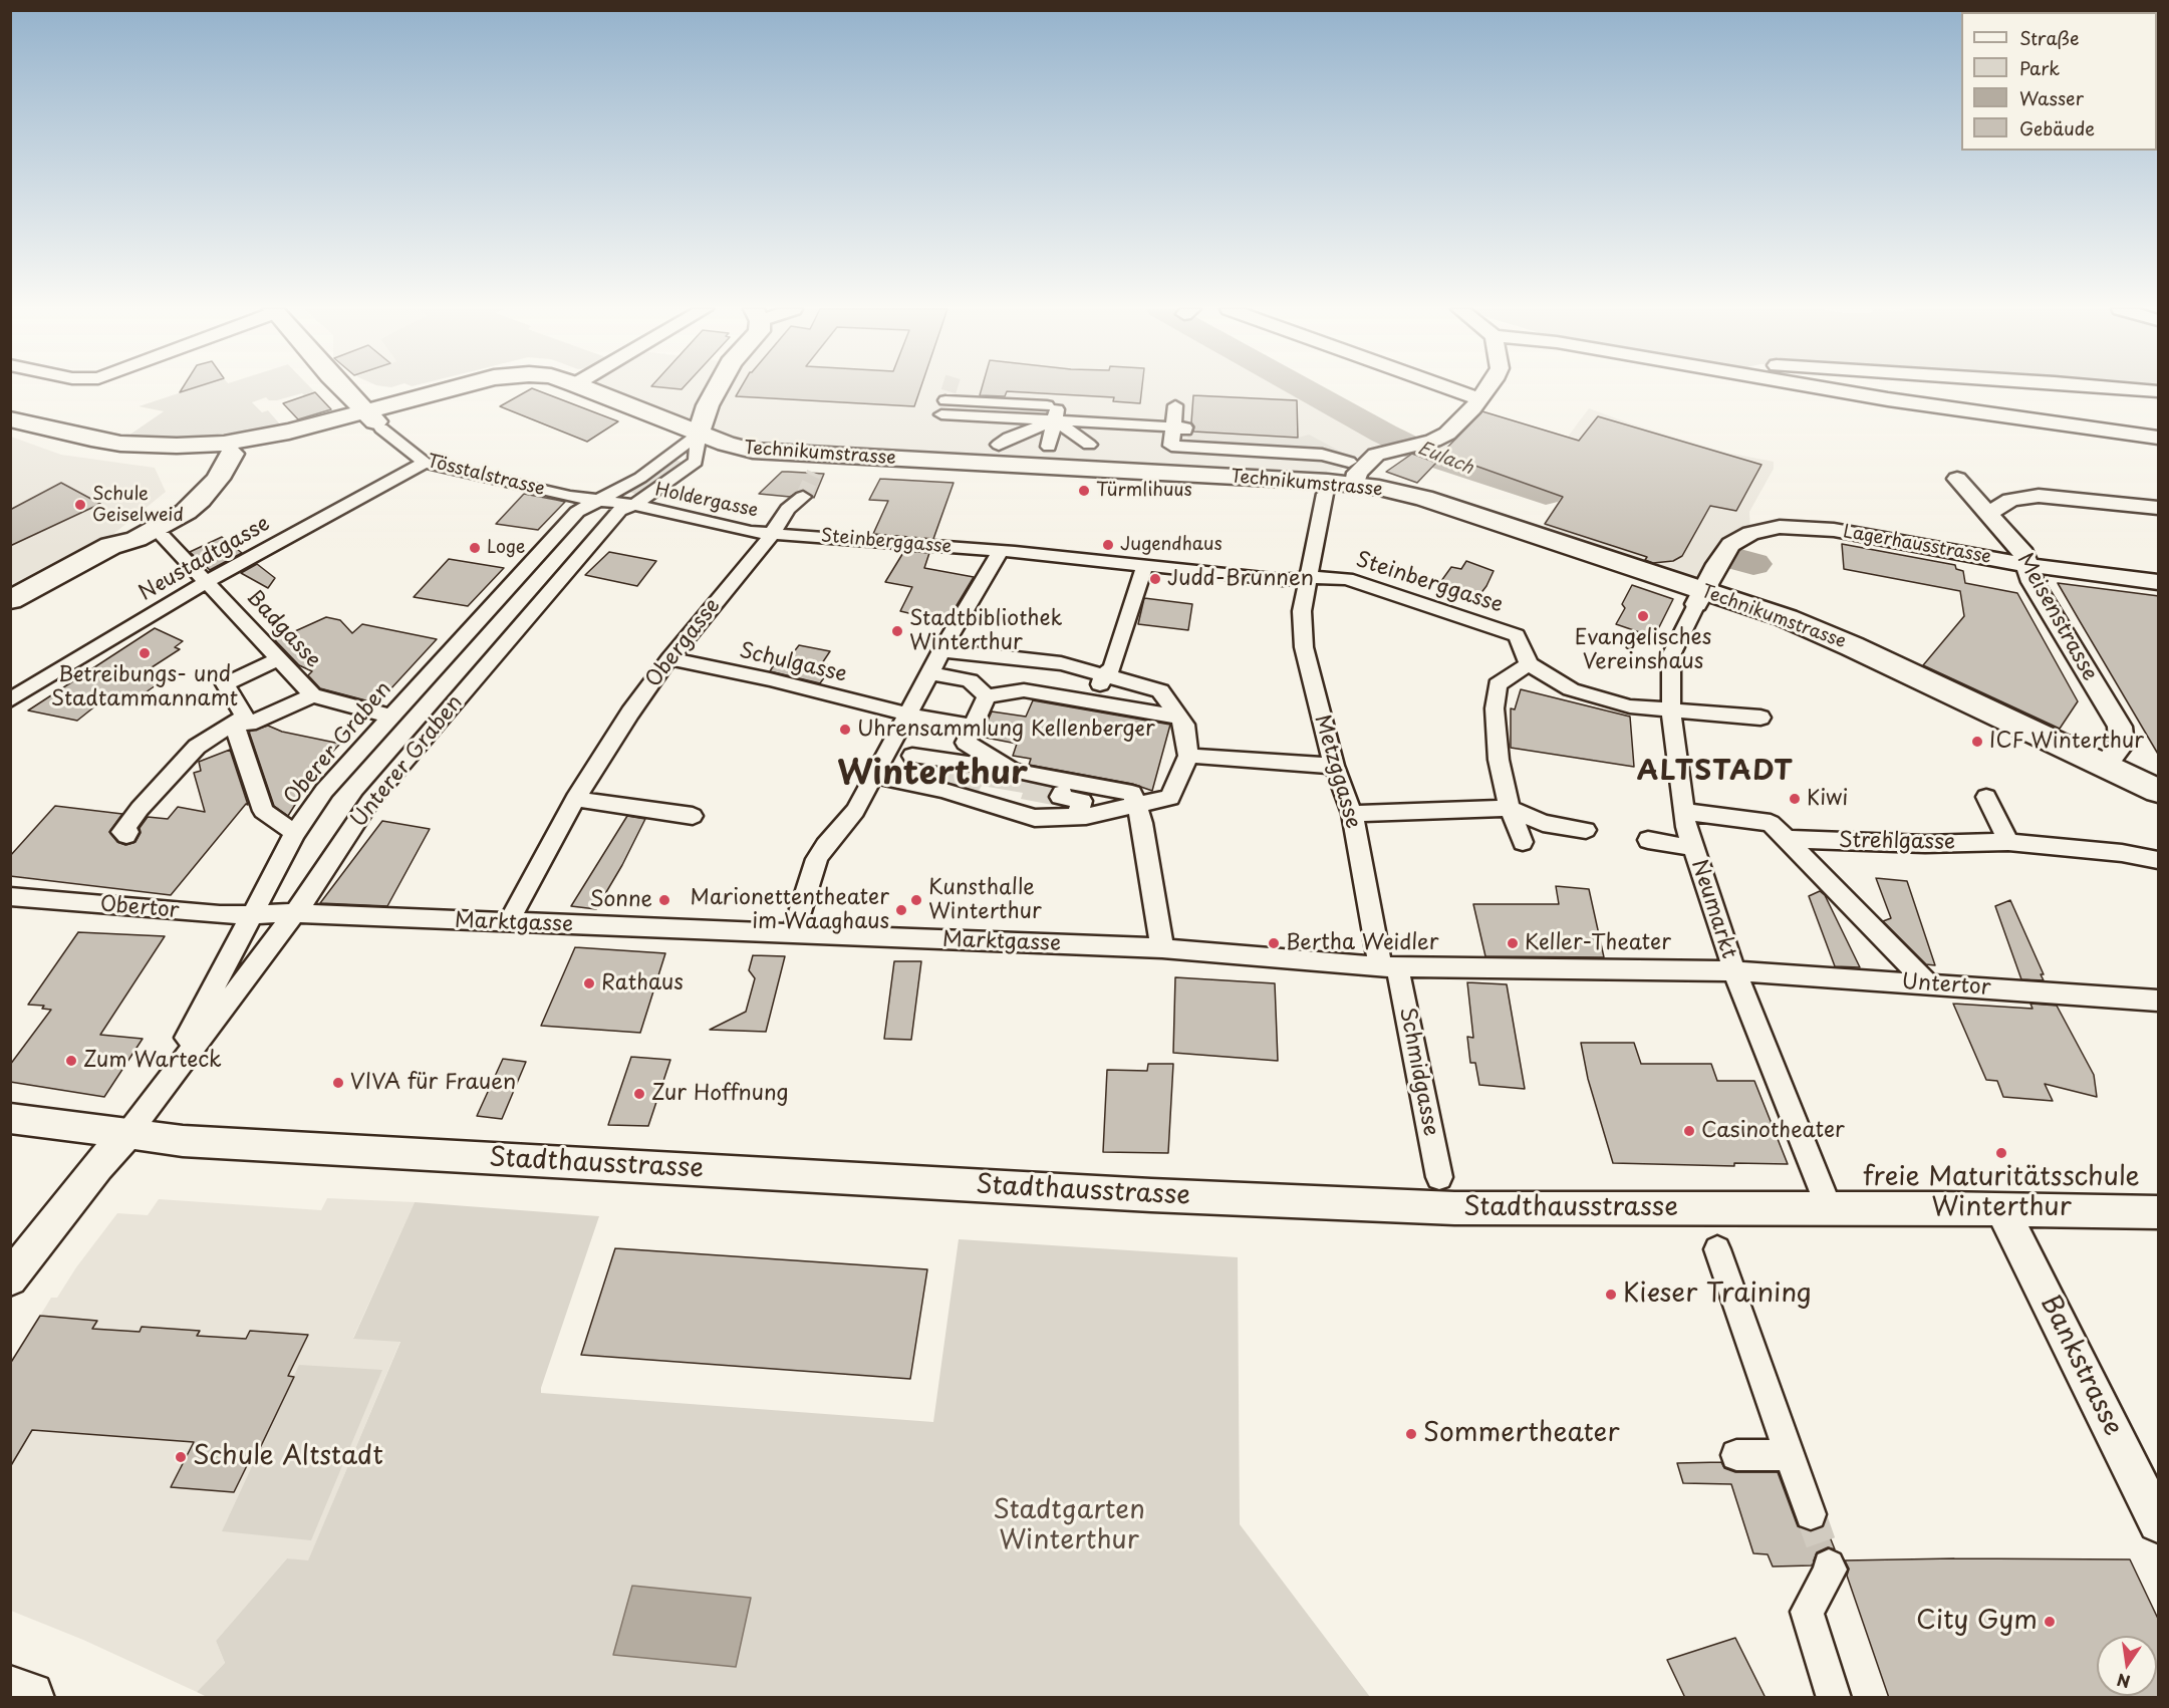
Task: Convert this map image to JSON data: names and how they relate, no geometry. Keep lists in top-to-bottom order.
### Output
{
  "streets": {
    "main road": ["Technikumstrasse", "Tösstalstrasse"],
    "street": [
      "Holdergasse",
      "Steinberggasse",
      "Lagerhausstrasse",
      "Neustadtgasse",
      "Meisenstrasse",
      "Badgasse",
      "Obergasse",
      "Schulgasse",
      "Oberer Graben",
      "Unterer Graben",
      "Metzggasse",
      "Strehlgasse",
      "Obertor",
      "Neumarkt",
      "Marktgasse",
      "Untertor",
      "Schmidgasse",
      "Stadthausstrasse",
      "Bankstrasse"
    ]
  },
  "crossings": [
    ["Technikumstrasse", "Tösstalstrasse"],
    ["Technikumstrasse", "Lagerhausstrasse"],
    ["Technikumstrasse", "Meisenstrasse"],
    ["Technikumstrasse", "Oberer Graben"],
    ["Technikumstrasse", "Unterer Graben"],
    ["Technikumstrasse", "Neumarkt"],
    ["Tösstalstrasse", "Holdergasse"],
    ["Tösstalstrasse", "Neustadtgasse"],
    ["Tösstalstrasse", "Oberer Graben"],
    ["Tösstalstrasse", "Unterer Graben"],
    ["Holdergasse", "Steinberggasse"],
    ["Holdergasse", "Obergasse"],
    ["Holdergasse", "Unterer Graben"],
    ["Steinberggasse", "Obergasse"],
    ["Steinberggasse", "Metzggasse"],
    ["Lagerhausstrasse", "Meisenstrasse"],
    ["Lagerhausstrasse", "Neumarkt"],
    ["Neustadtgasse", "Badgasse"],
    ["Badgasse", "Oberer Graben"],
    ["Obergasse", "Schulgasse"],
    ["Obergasse", "Marktgasse"],
    ["Oberer Graben", "Unterer Graben"],
    ["Oberer Graben", "Obertor"],
    ["Oberer Graben", "Marktgasse"],
    ["Unterer Graben", "Marktgasse"],
    ["Metzggasse", "Marktgasse"],
    ["Metzggasse", "Schmidgasse"],
    ["Obertor", "Marktgasse"],
    ["Neumarkt", "Marktgasse"],
    ["Neumarkt", "Untertor"],
    ["Neumarkt", "Stadthausstrasse"],
    ["Marktgasse", "Untertor"],
    ["Marktgasse", "Schmidgasse"],
    ["Stadthausstrasse", "Bankstrasse"]
  ],
  "districts": ["ALTSTADT", "Winterthur"],
  "water": ["Eulach"],
  "parks": ["Stadtgarten Winterthur"],
  "places": [
    "Türmlihuus",
    "Schule Geiselweid",
    "Jugendhaus",
    "Loge",
    "Judd-Brunnen",
    "Evangelisches Vereinshaus",
    "Stadtbibliothek Winterthur",
    "Betreibungs- und Stadtammannamt",
    "Uhrensammlung Kellenberger",
    "ICF Winterthur",
    "Kiwi",
    "Sonne",
    "Kunsthalle Winterthur",
    "Marionettentheater im Waaghaus",
    "Bertha Weidler",
    "Keller-Theater",
    "Rathaus",
    "Zum Warteck",
    "VIVA für Frauen",
    "Zur Hoffnung",
    "Casinotheater",
    "freie Maturitätsschule Winterthur",
    "Kieser Training",
    "Sommertheater",
    "Schule Altstadt",
    "City Gym"
  ],
  "legend": [
    "Straße",
    "Park",
    "Wasser",
    "Gebäude"
  ],
  "north": "bottom"
}
